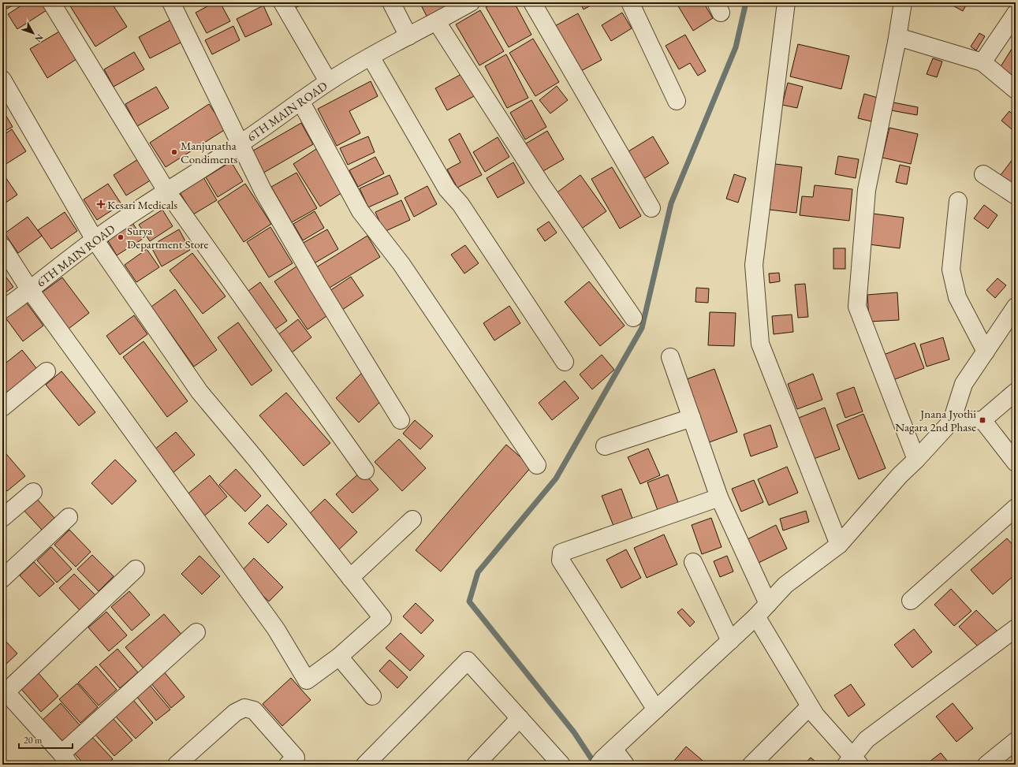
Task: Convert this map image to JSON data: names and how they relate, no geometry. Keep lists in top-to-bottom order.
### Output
{
  "streets": {
    "street": ["6TH MAIN ROAD"]
  },
  "places": {
    "other": ["Manjunatha Condiments", "Surya Department Store"],
    "health": ["Kesari Medicals"],
    "transit": ["Jnana Jyothi Nagara 2nd Phase"]
  },
  "scale_bar": "20 m",
  "north": "bottom right"
}
